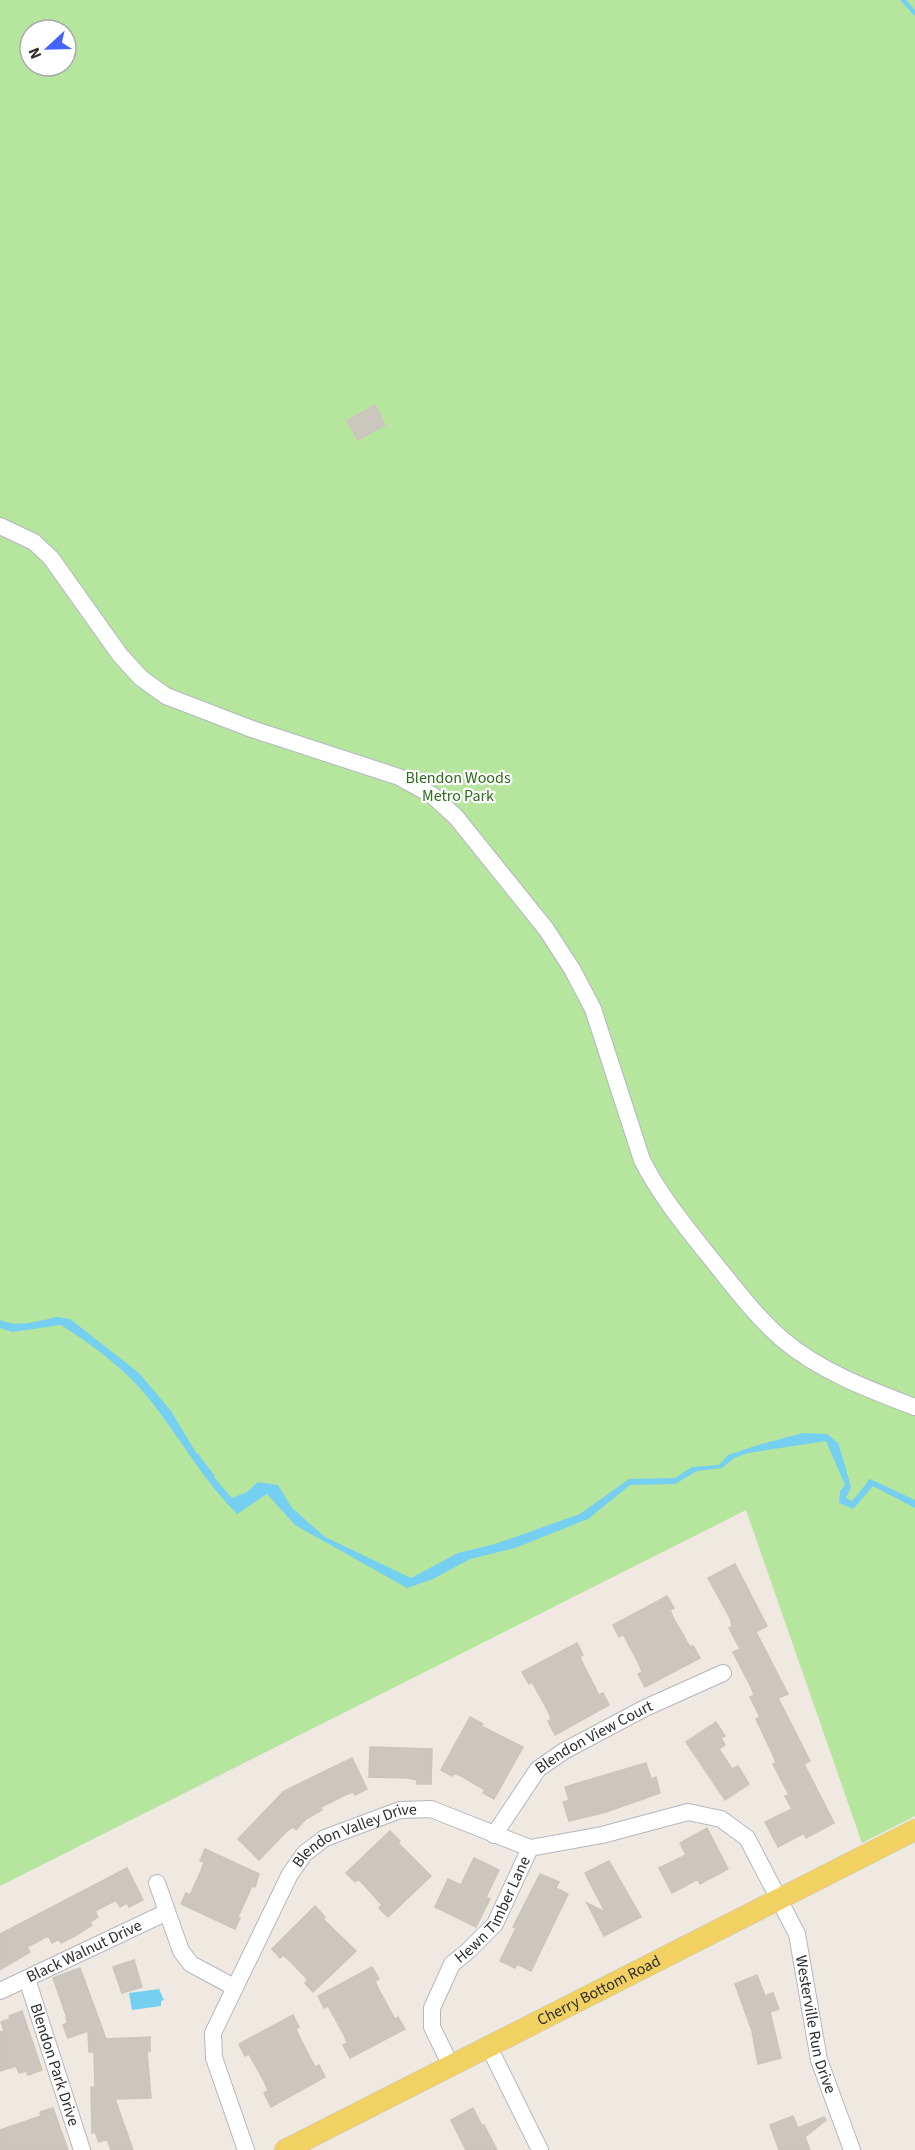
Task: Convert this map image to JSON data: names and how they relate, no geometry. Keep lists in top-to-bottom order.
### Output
{
  "streets": {
    "main road": ["Cherry Bottom Road"],
    "street": [
      "Blendon View Court",
      "Blendon Valley Drive",
      "Hewn Timber Lane",
      "Black Walnut Drive",
      "Westerville Run Drive",
      "Blendon Park Drive"
    ]
  },
  "crossings": [
    ["Blendon View Court", "Blendon Valley Drive"],
    ["Blendon Valley Drive", "Hewn Timber Lane"],
    ["Hewn Timber Lane", "Cherry Bottom Road"],
    ["Black Walnut Drive", "Blendon Park Drive"],
    ["Cherry Bottom Road", "Westerville Run Drive"]
  ],
  "parks": ["Blendon Woods Metro Park"],
  "north": "left"
}
